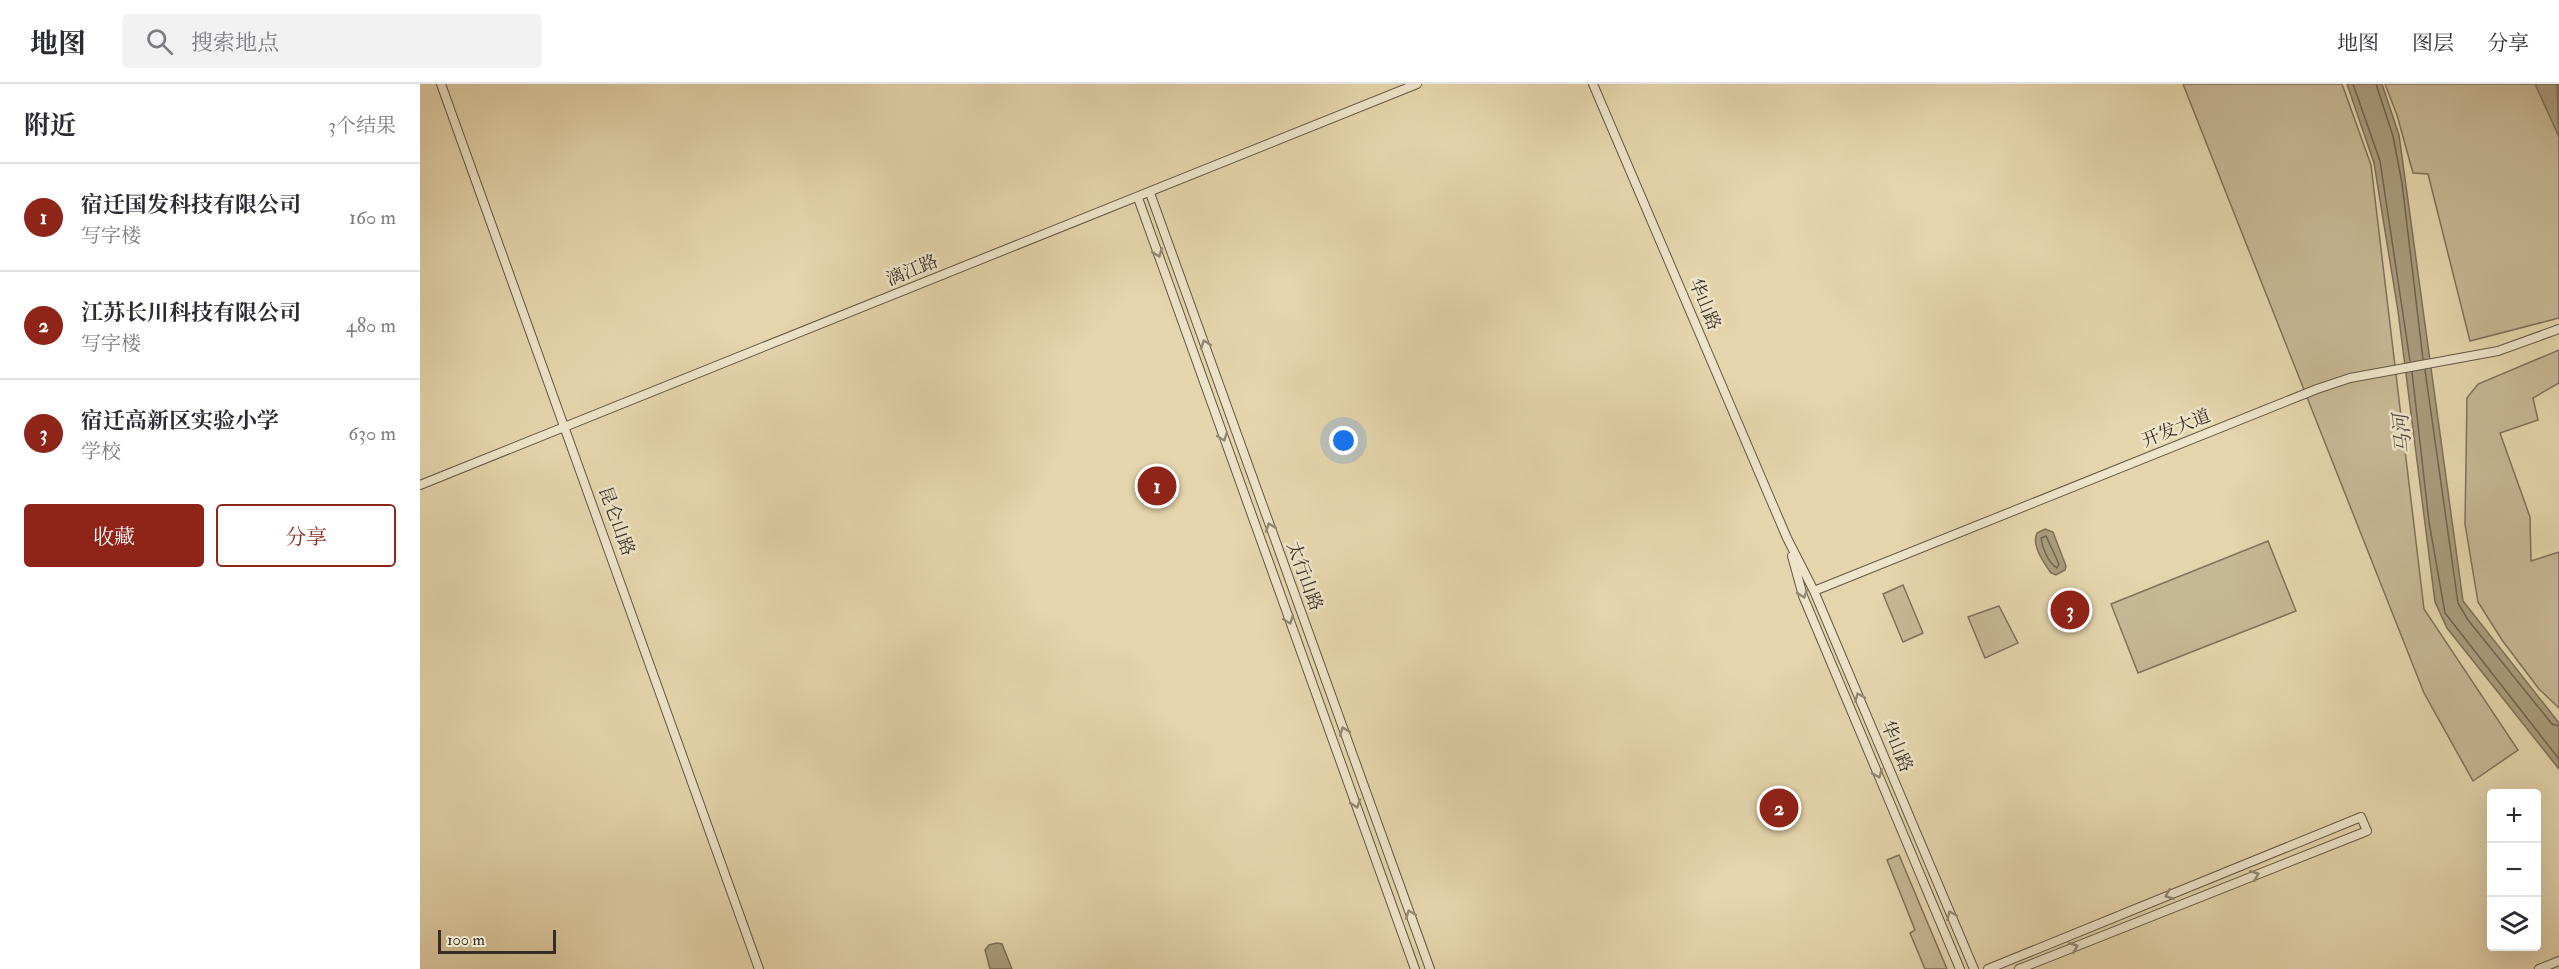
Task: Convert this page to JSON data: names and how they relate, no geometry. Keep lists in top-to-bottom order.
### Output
{
  "streets": {
    "street": [
      "漓江路",
      "华山路",
      "开发大道",
      "昆仑山路",
      "太行山路"
    ]
  },
  "crossings": [
    ["漓江路", "昆仑山路"],
    ["漓江路", "太行山路"],
    ["华山路", "开发大道"]
  ],
  "water": ["马河"],
  "scale_bar": "100 m",
  "page": {
    "header": "地图",
    "search": "搜索地点",
    "nav": ["地图", "图层", "分享"],
    "heading": ["附近", "3个结果"],
    "list": [
      {
        "mark": "1",
        "name": "宿迁国发科技有限公司",
        "note": "写字楼",
        "value": "160 m"
      },
      {
        "mark": "2",
        "name": "江苏长川科技有限公司",
        "note": "写字楼",
        "value": "480 m"
      },
      {
        "mark": "3",
        "name": "宿迁高新区实验小学",
        "note": "学校",
        "value": "630 m"
      }
    ],
    "pins": ["1", "3", "2"],
    "buttons": ["收藏", "分享"],
    "map_buttons": ["+", "−"],
    "scale": "100 m"
  }
}
